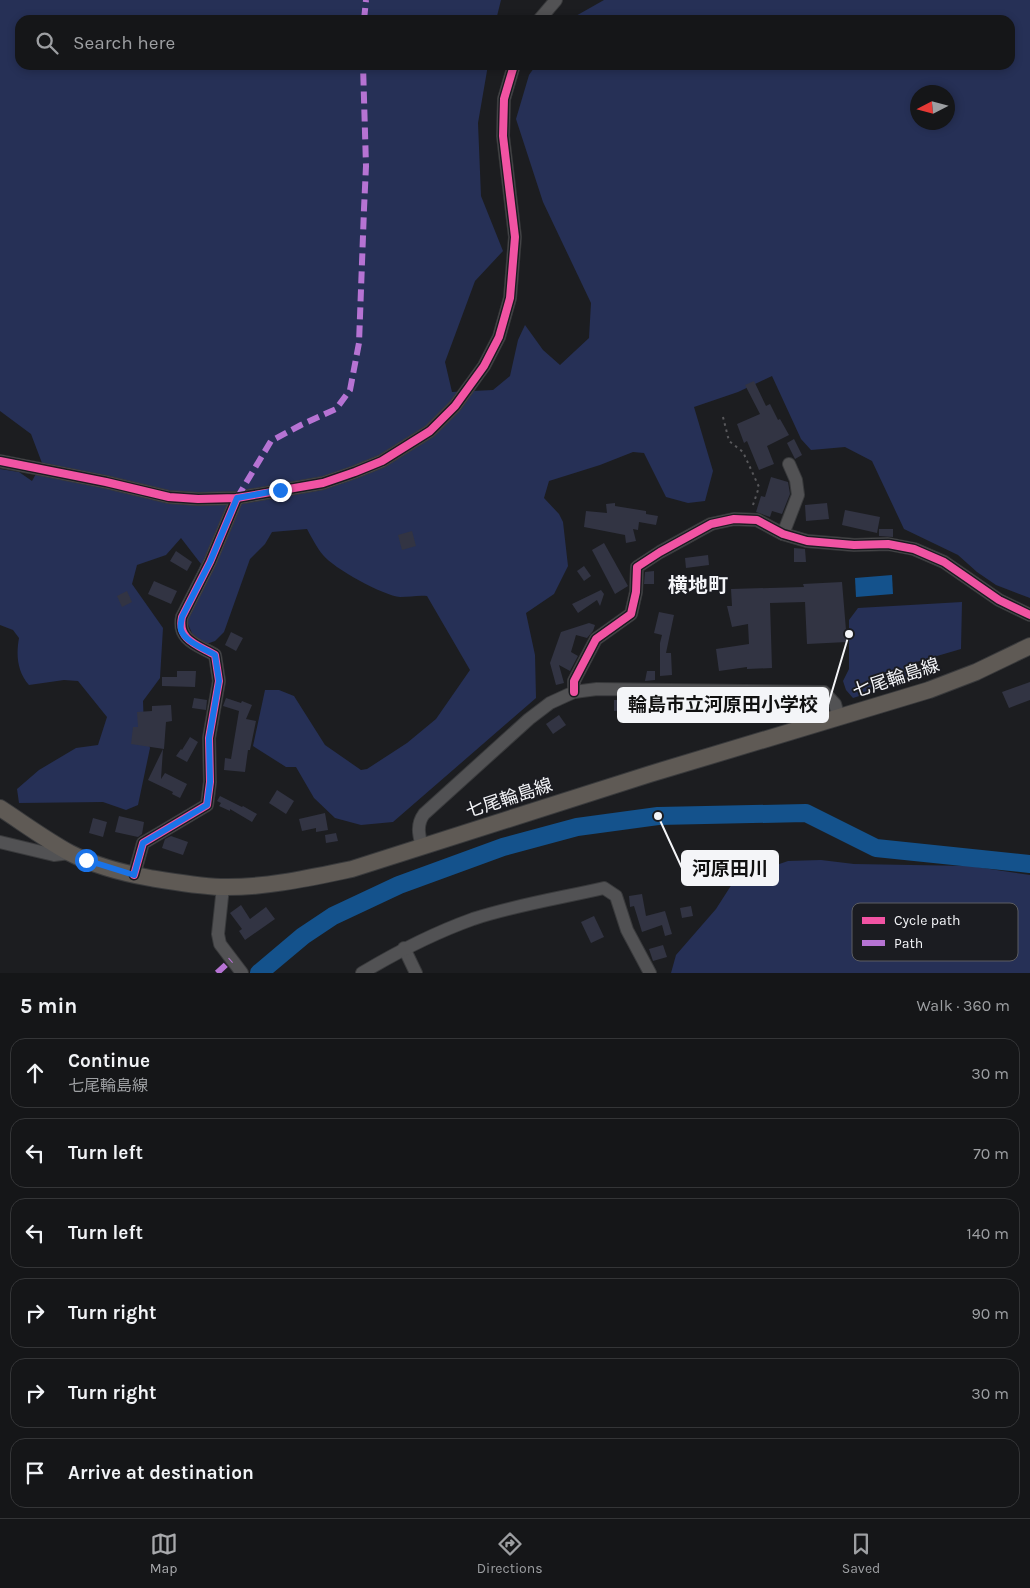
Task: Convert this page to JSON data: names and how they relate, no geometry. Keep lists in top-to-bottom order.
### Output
{
  "streets": {
    "main road": ["七尾輪島線"]
  },
  "districts": ["横地町"],
  "places": ["輪島市立河原田小学校", "河原田川"],
  "legend": ["Cycle path", "Path"],
  "north": "left",
  "page": {
    "search": "Search here",
    "heading": ["5 min", "Walk · 360 m"],
    "list": [
      ["Continue", "七尾輪島線", "30 m"],
      ["Turn left", "70 m"],
      ["Turn left", "140 m"],
      ["Turn right", "90 m"],
      ["Turn right", "30 m"],
      "Arrive at destination"
    ],
    "nav": ["Map", "Directions", "Saved"]
  }
}
